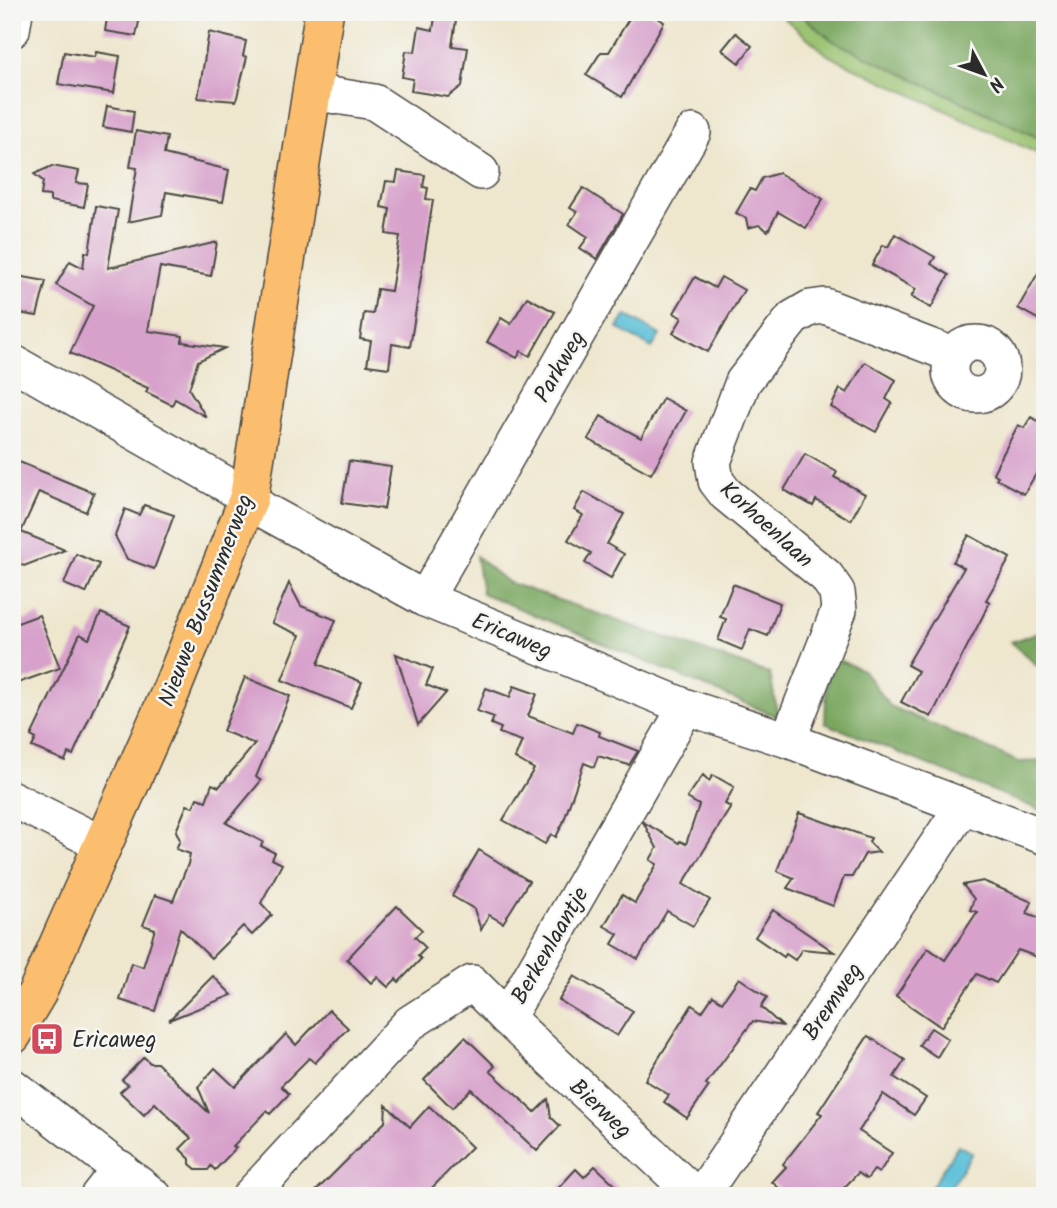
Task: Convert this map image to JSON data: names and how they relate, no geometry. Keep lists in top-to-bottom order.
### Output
{
  "streets": {
    "main road": ["Nieuwe Bussummerweg"],
    "street": [
      "Parkweg",
      "Korhoenlaan",
      "Ericaweg",
      "Berkenlaantje",
      "Bremweg",
      "Bierweg"
    ]
  },
  "crossings": [
    ["Parkweg", "Ericaweg"],
    ["Korhoenlaan", "Ericaweg"],
    ["Nieuwe Bussummerweg", "Ericaweg"],
    ["Ericaweg", "Berkenlaantje"],
    ["Ericaweg", "Bremweg"],
    ["Berkenlaantje", "Bierweg"]
  ],
  "places": {
    "bus stop": ["Ericaweg"]
  },
  "north": "bottom right"
}
